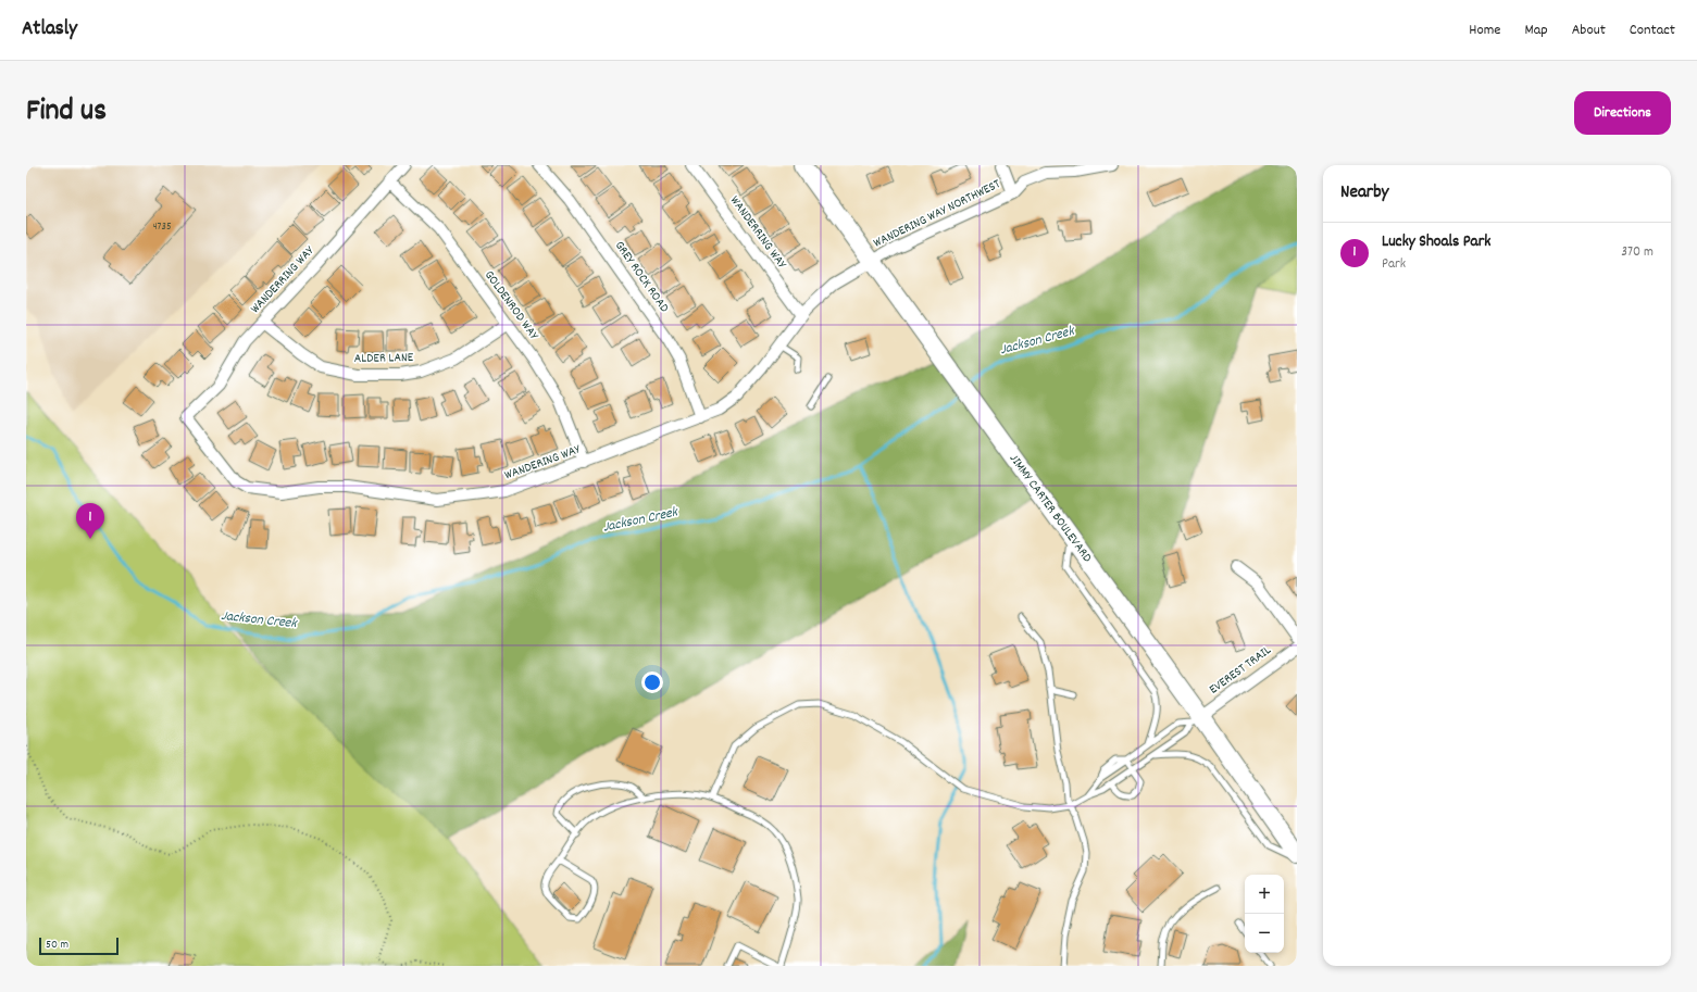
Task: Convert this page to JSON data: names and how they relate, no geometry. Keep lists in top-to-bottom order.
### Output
{
  "streets": {
    "main road": ["JIMMY CARTER BOULEVARD"],
    "street": [
      "WANDERING WAY NORTHWEST",
      "WANDERRING WAY",
      "GREY ROCK ROAD",
      "GOLDENROD WAY",
      "ALDER LANE",
      "WANDERING WAY",
      "EVEREST TRAIL"
    ]
  },
  "crossings": [
    ["WANDERING WAY NORTHWEST", "WANDERING WAY"],
    ["WANDERING WAY NORTHWEST", "JIMMY CARTER BOULEVARD"],
    ["WANDERRING WAY", "GOLDENROD WAY"],
    ["WANDERRING WAY", "ALDER LANE"],
    ["WANDERRING WAY", "WANDERING WAY"],
    ["GREY ROCK ROAD", "WANDERING WAY"],
    ["GOLDENROD WAY", "ALDER LANE"],
    ["GOLDENROD WAY", "WANDERING WAY"],
    ["WANDERING WAY", "JIMMY CARTER BOULEVARD"],
    ["JIMMY CARTER BOULEVARD", "EVEREST TRAIL"]
  ],
  "water": ["Jackson Creek"],
  "house_numbers": ["4735"],
  "scale_bar": "50 m",
  "page": {
    "header": "Atlasly",
    "nav": [
      "Home",
      "Map",
      "About",
      "Contact"
    ],
    "title": "Find us",
    "buttons": "Directions",
    "heading": "Nearby",
    "list": [
      {
        "mark": "1",
        "name": "Lucky Shoals Park",
        "note": "Park",
        "value": "370 m"
      }
    ],
    "pins": "1",
    "map_buttons": ["+", "−"],
    "scale": "50 m"
  }
}
